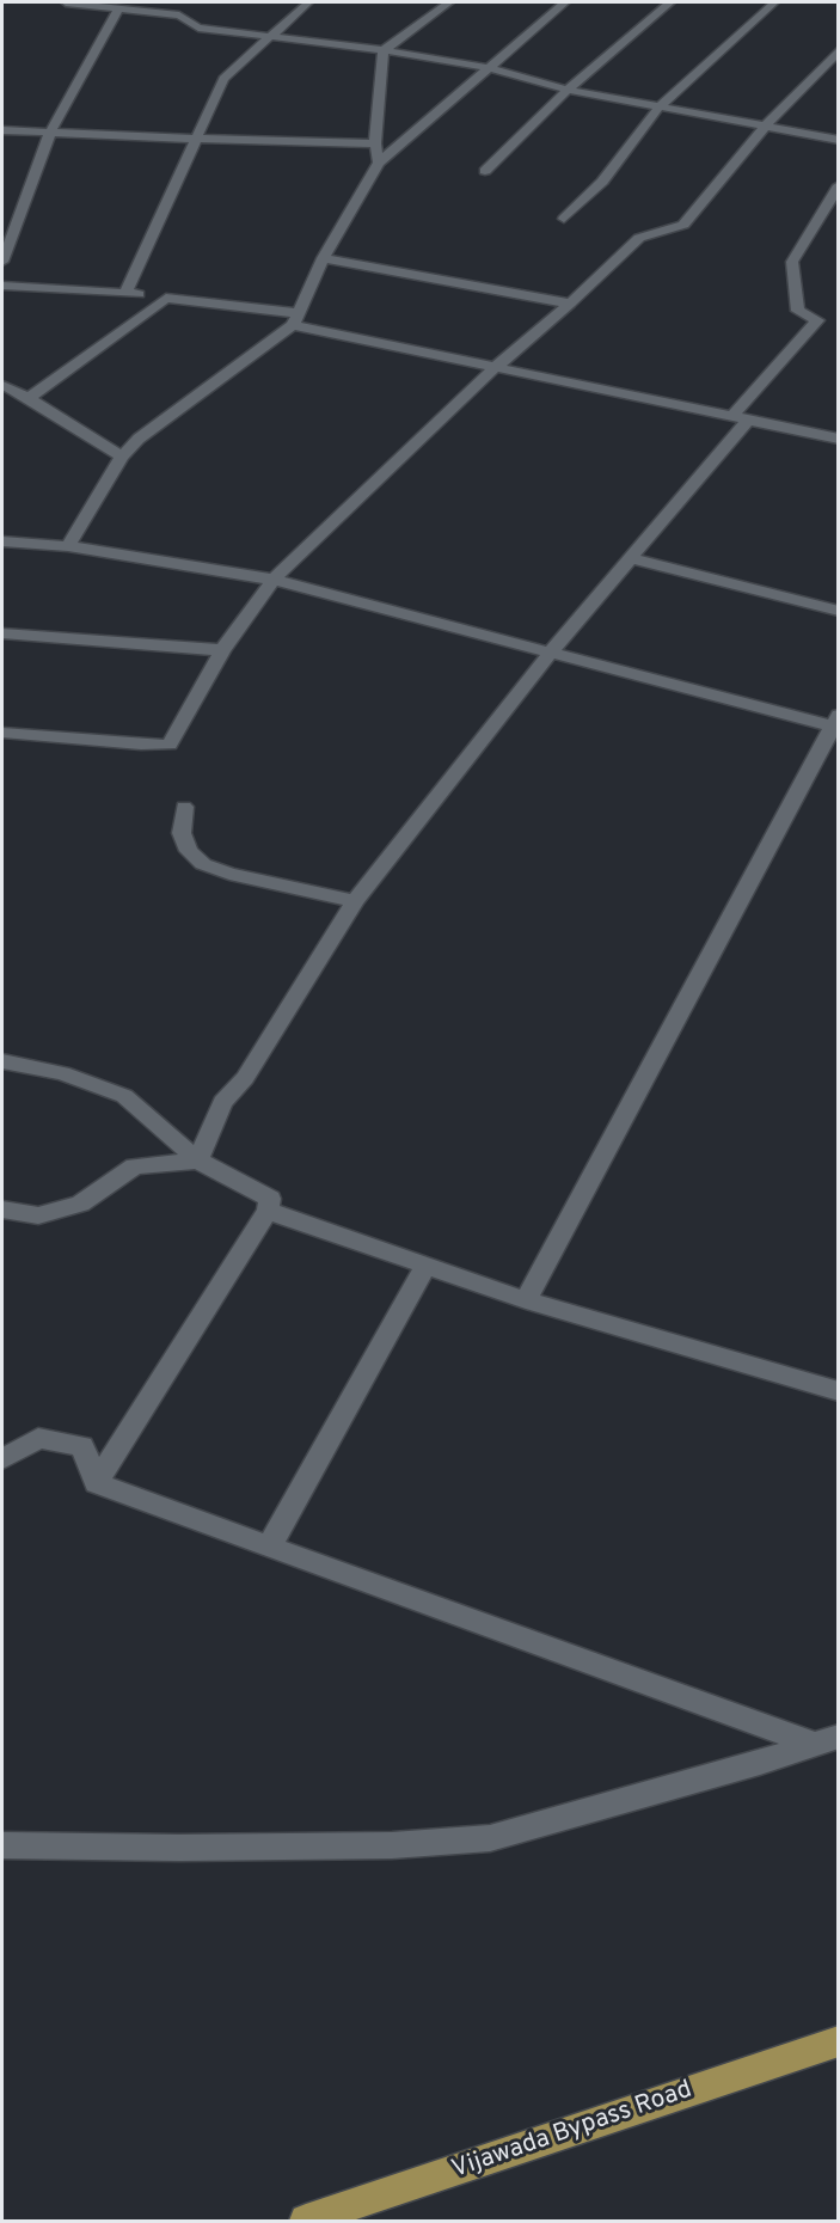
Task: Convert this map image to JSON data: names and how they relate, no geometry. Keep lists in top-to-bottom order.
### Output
{
  "streets": {
    "main road": ["Vijawada Bypass Road"]
  }
}
